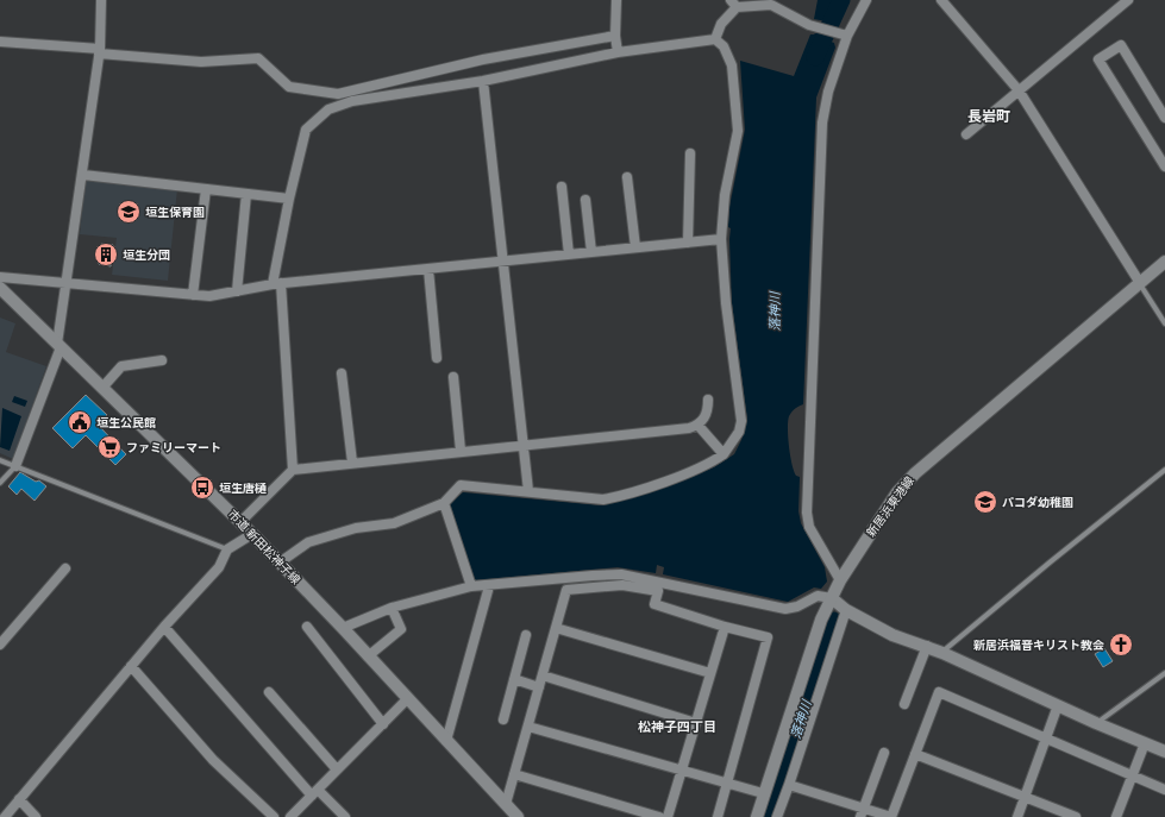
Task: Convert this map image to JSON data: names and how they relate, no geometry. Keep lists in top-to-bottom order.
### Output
{
  "streets": {
    "street": ["新居浜東港線", "市道 新田松神子線"]
  },
  "districts": ["長岩町", "松神子四丁目"],
  "water": ["落神川"],
  "places": {
    "school or university": ["垣生保育園", "パコダ幼稚園"],
    "building": ["垣生分団"],
    "public building": ["垣生公民館"],
    "supermarket": ["ファミリーマート"],
    "bus stop": ["垣生唐樋"],
    "church": ["新居浜福音キリスト教会"]
  }
}
